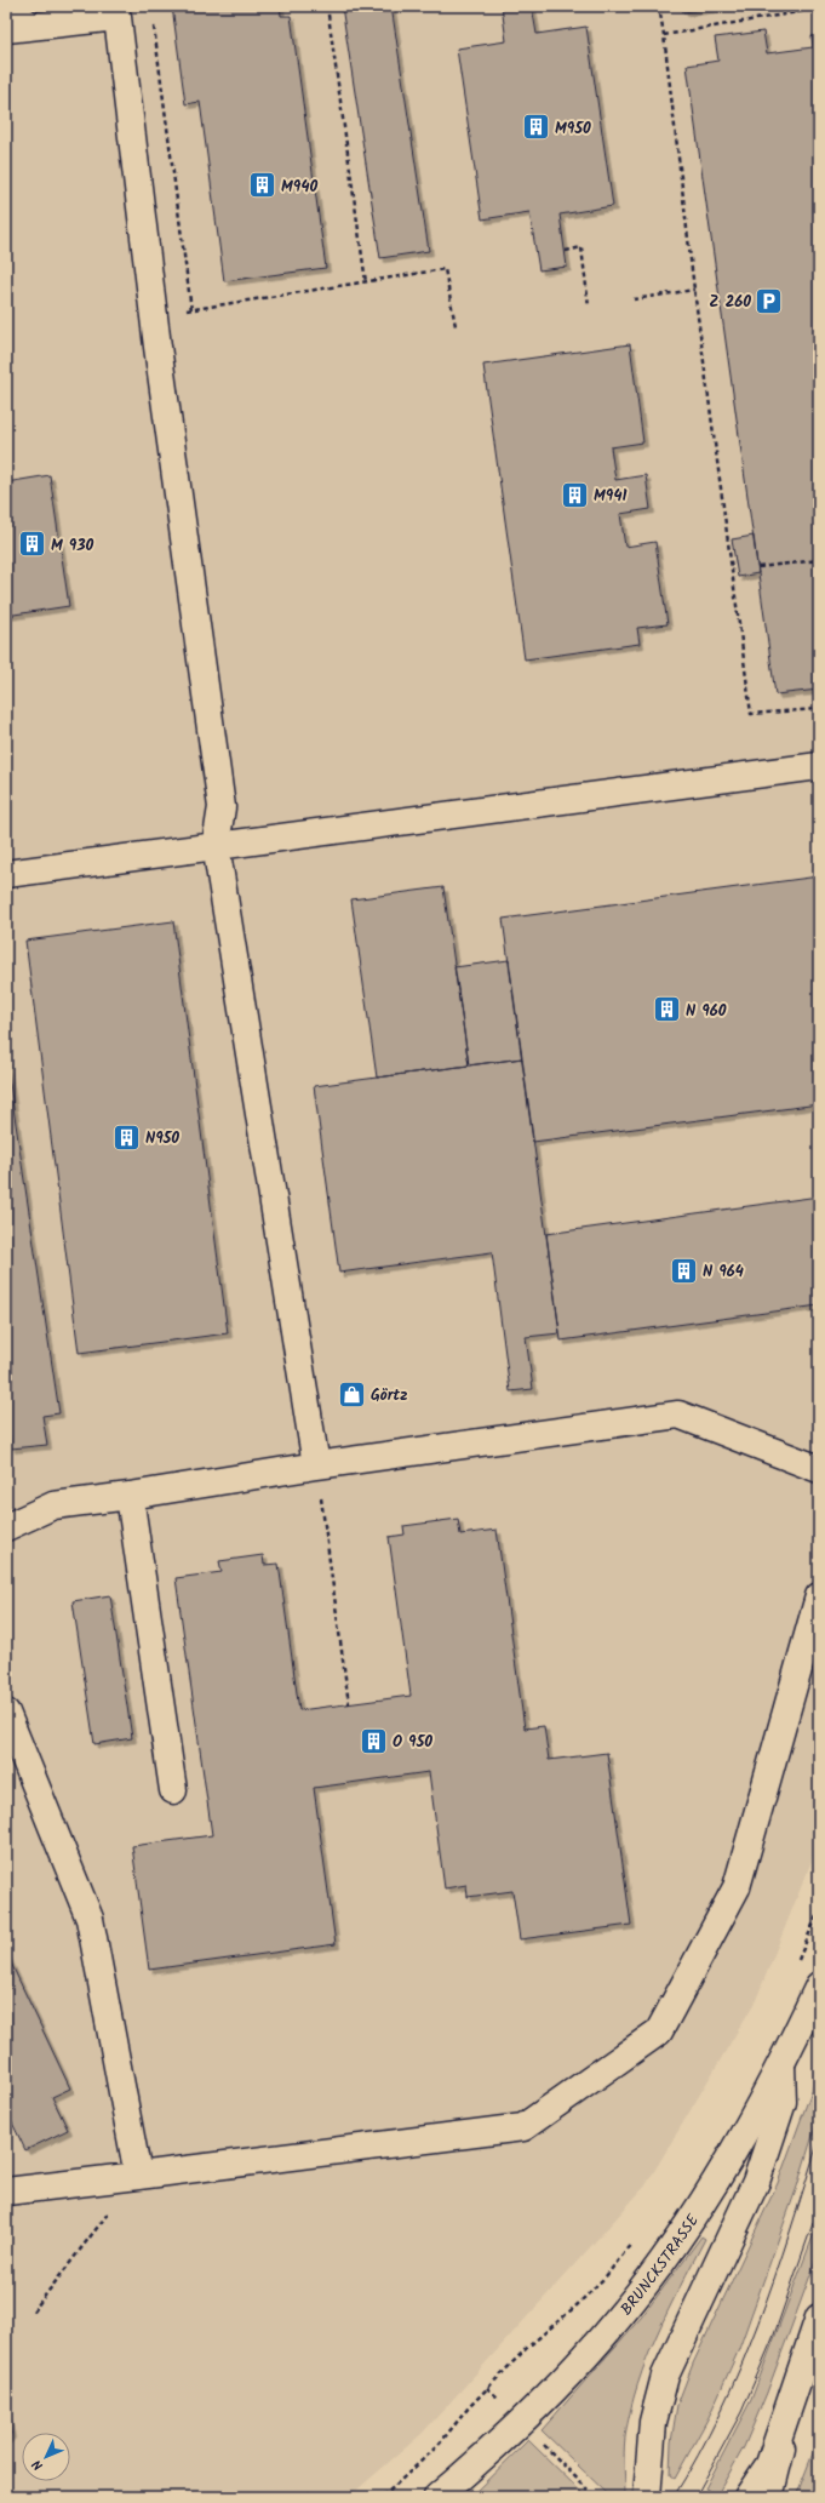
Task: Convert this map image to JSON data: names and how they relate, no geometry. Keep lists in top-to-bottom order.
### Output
{
  "streets": {
    "street": ["BRUNCKSTRASSE"]
  },
  "places": {
    "building": [
      "M950",
      "M940",
      "M941",
      "M 930",
      "N 960",
      "N950",
      "N 964",
      "O 950"
    ],
    "parking": ["Z 260"],
    "shop": ["Görtz"]
  },
  "north": "bottom left"
}
